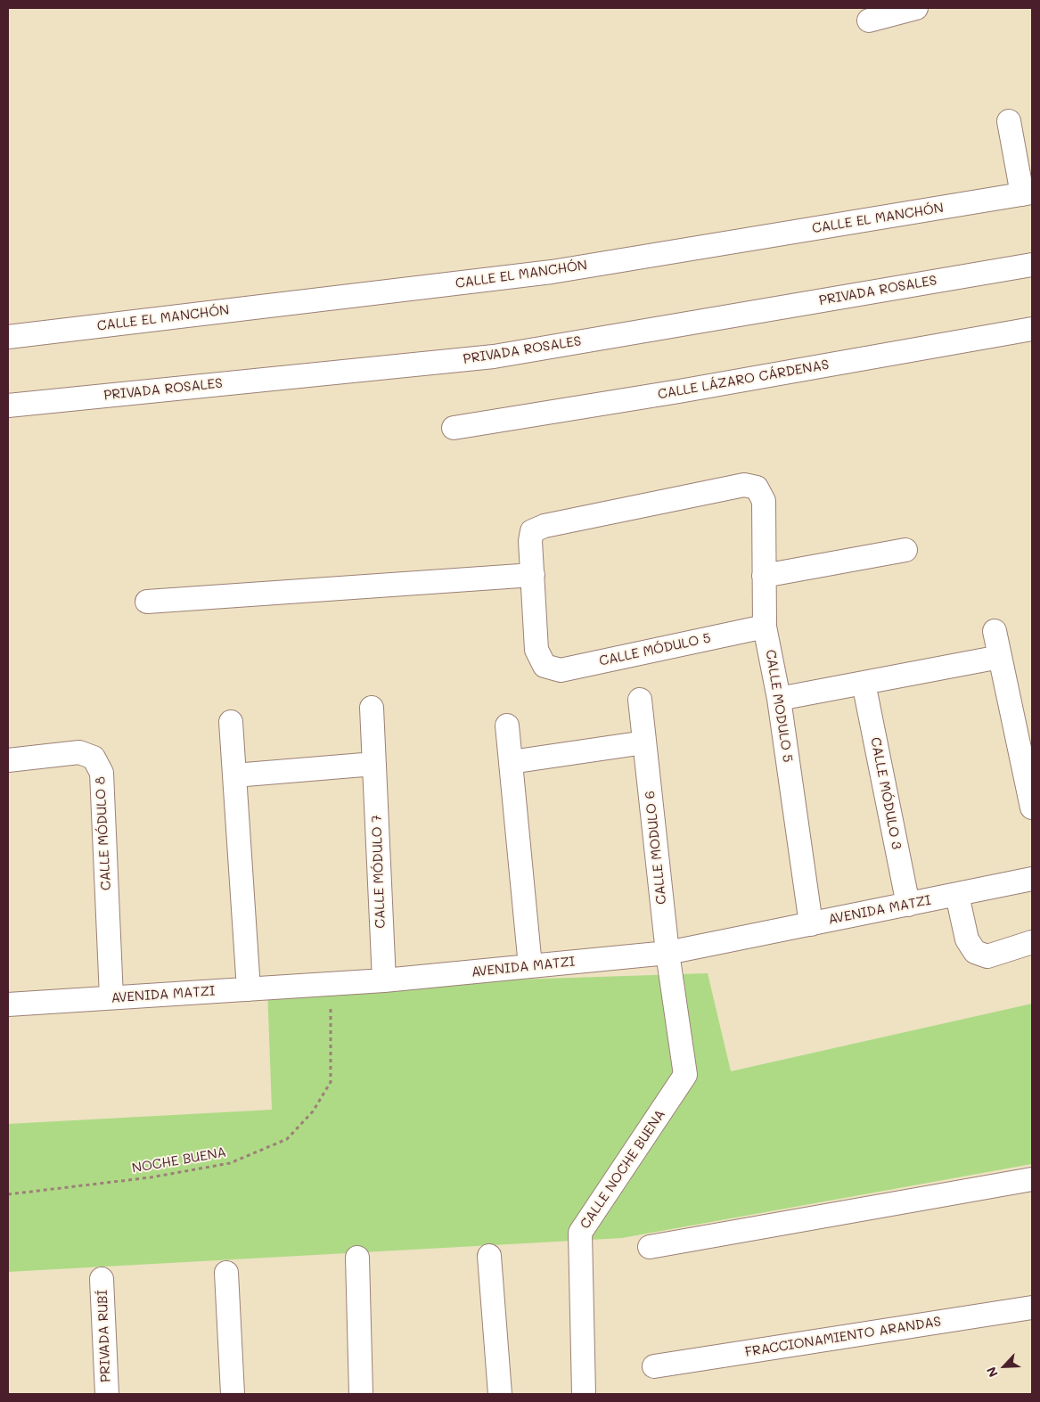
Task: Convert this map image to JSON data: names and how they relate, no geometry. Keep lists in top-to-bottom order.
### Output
{
  "streets": {
    "street": [
      "CALLE EL MANCHÓN",
      "PRIVADA ROSALES",
      "CALLE LÁZARO CÁRDENAS",
      "CALLE MÓDULO 5",
      "CALLE MODULO 5",
      "CALLE MÓDULO 3",
      "CALLE MÓDULO 8",
      "CALLE MODULO 6",
      "CALLE MÓDULO 7",
      "AVENIDA MATZI",
      "CALLE NOCHE BUENA",
      "PRIVADA RUBÍ",
      "FRACCIONAMIENTO ARANDAS"
    ],
    "path": ["NOCHE BUENA"]
  },
  "crossings": [
    ["CALLE MÓDULO 5", "CALLE MODULO 5"],
    ["CALLE MODULO 5", "AVENIDA MATZI"],
    ["CALLE MÓDULO 3", "AVENIDA MATZI"],
    ["CALLE MÓDULO 8", "AVENIDA MATZI"],
    ["CALLE MODULO 6", "AVENIDA MATZI"],
    ["CALLE MODULO 6", "CALLE NOCHE BUENA"],
    ["CALLE MÓDULO 7", "AVENIDA MATZI"],
    ["AVENIDA MATZI", "NOCHE BUENA"],
    ["AVENIDA MATZI", "CALLE NOCHE BUENA"]
  ],
  "north": "bottom left"
}
